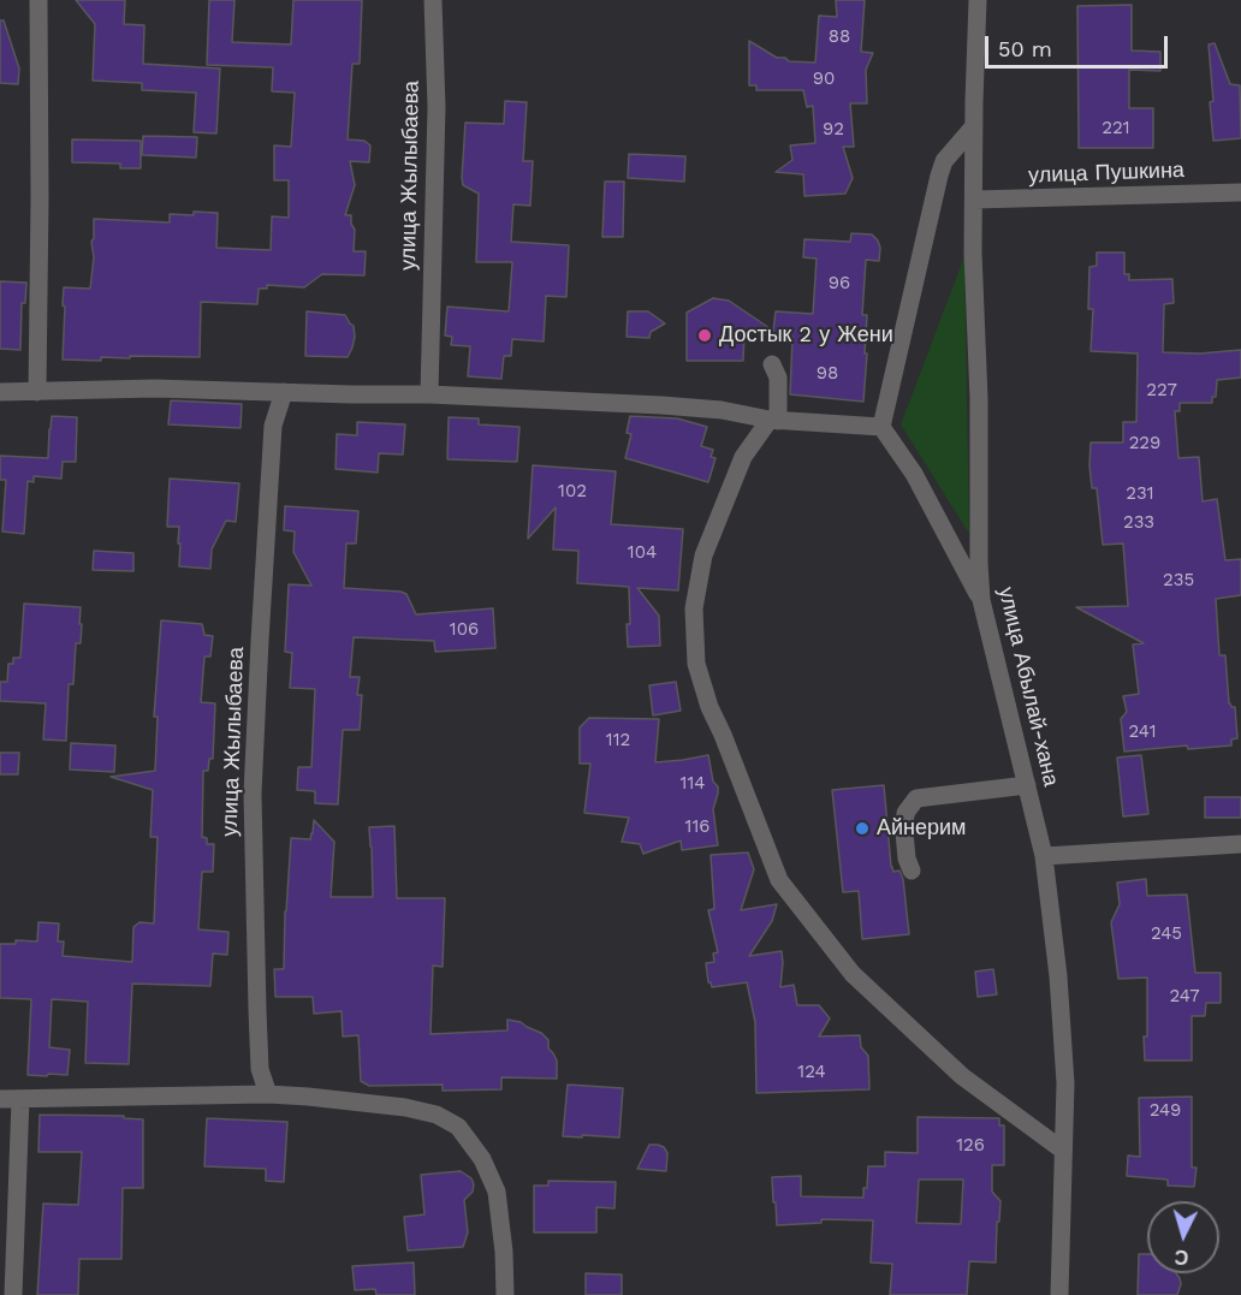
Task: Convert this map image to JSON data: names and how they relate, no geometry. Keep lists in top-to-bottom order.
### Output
{
  "streets": {
    "street": ["улица Пушкина", "улица Жылыбаева", "улица Абылай-хана"]
  },
  "crossings": [
    ["улица Пушкина", "улица Абылай-хана"]
  ],
  "places": ["Достык 2 у Жени", "Айнерим"],
  "house_numbers": [
    "88",
    "90",
    "221",
    "92",
    "96",
    "98",
    "227",
    "229",
    "102",
    "231",
    "233",
    "104",
    "235",
    "106",
    "241",
    "112",
    "114",
    "116",
    "245",
    "247",
    "124",
    "249",
    "126"
  ],
  "scale_bar": "50 m",
  "north": "bottom"
}
